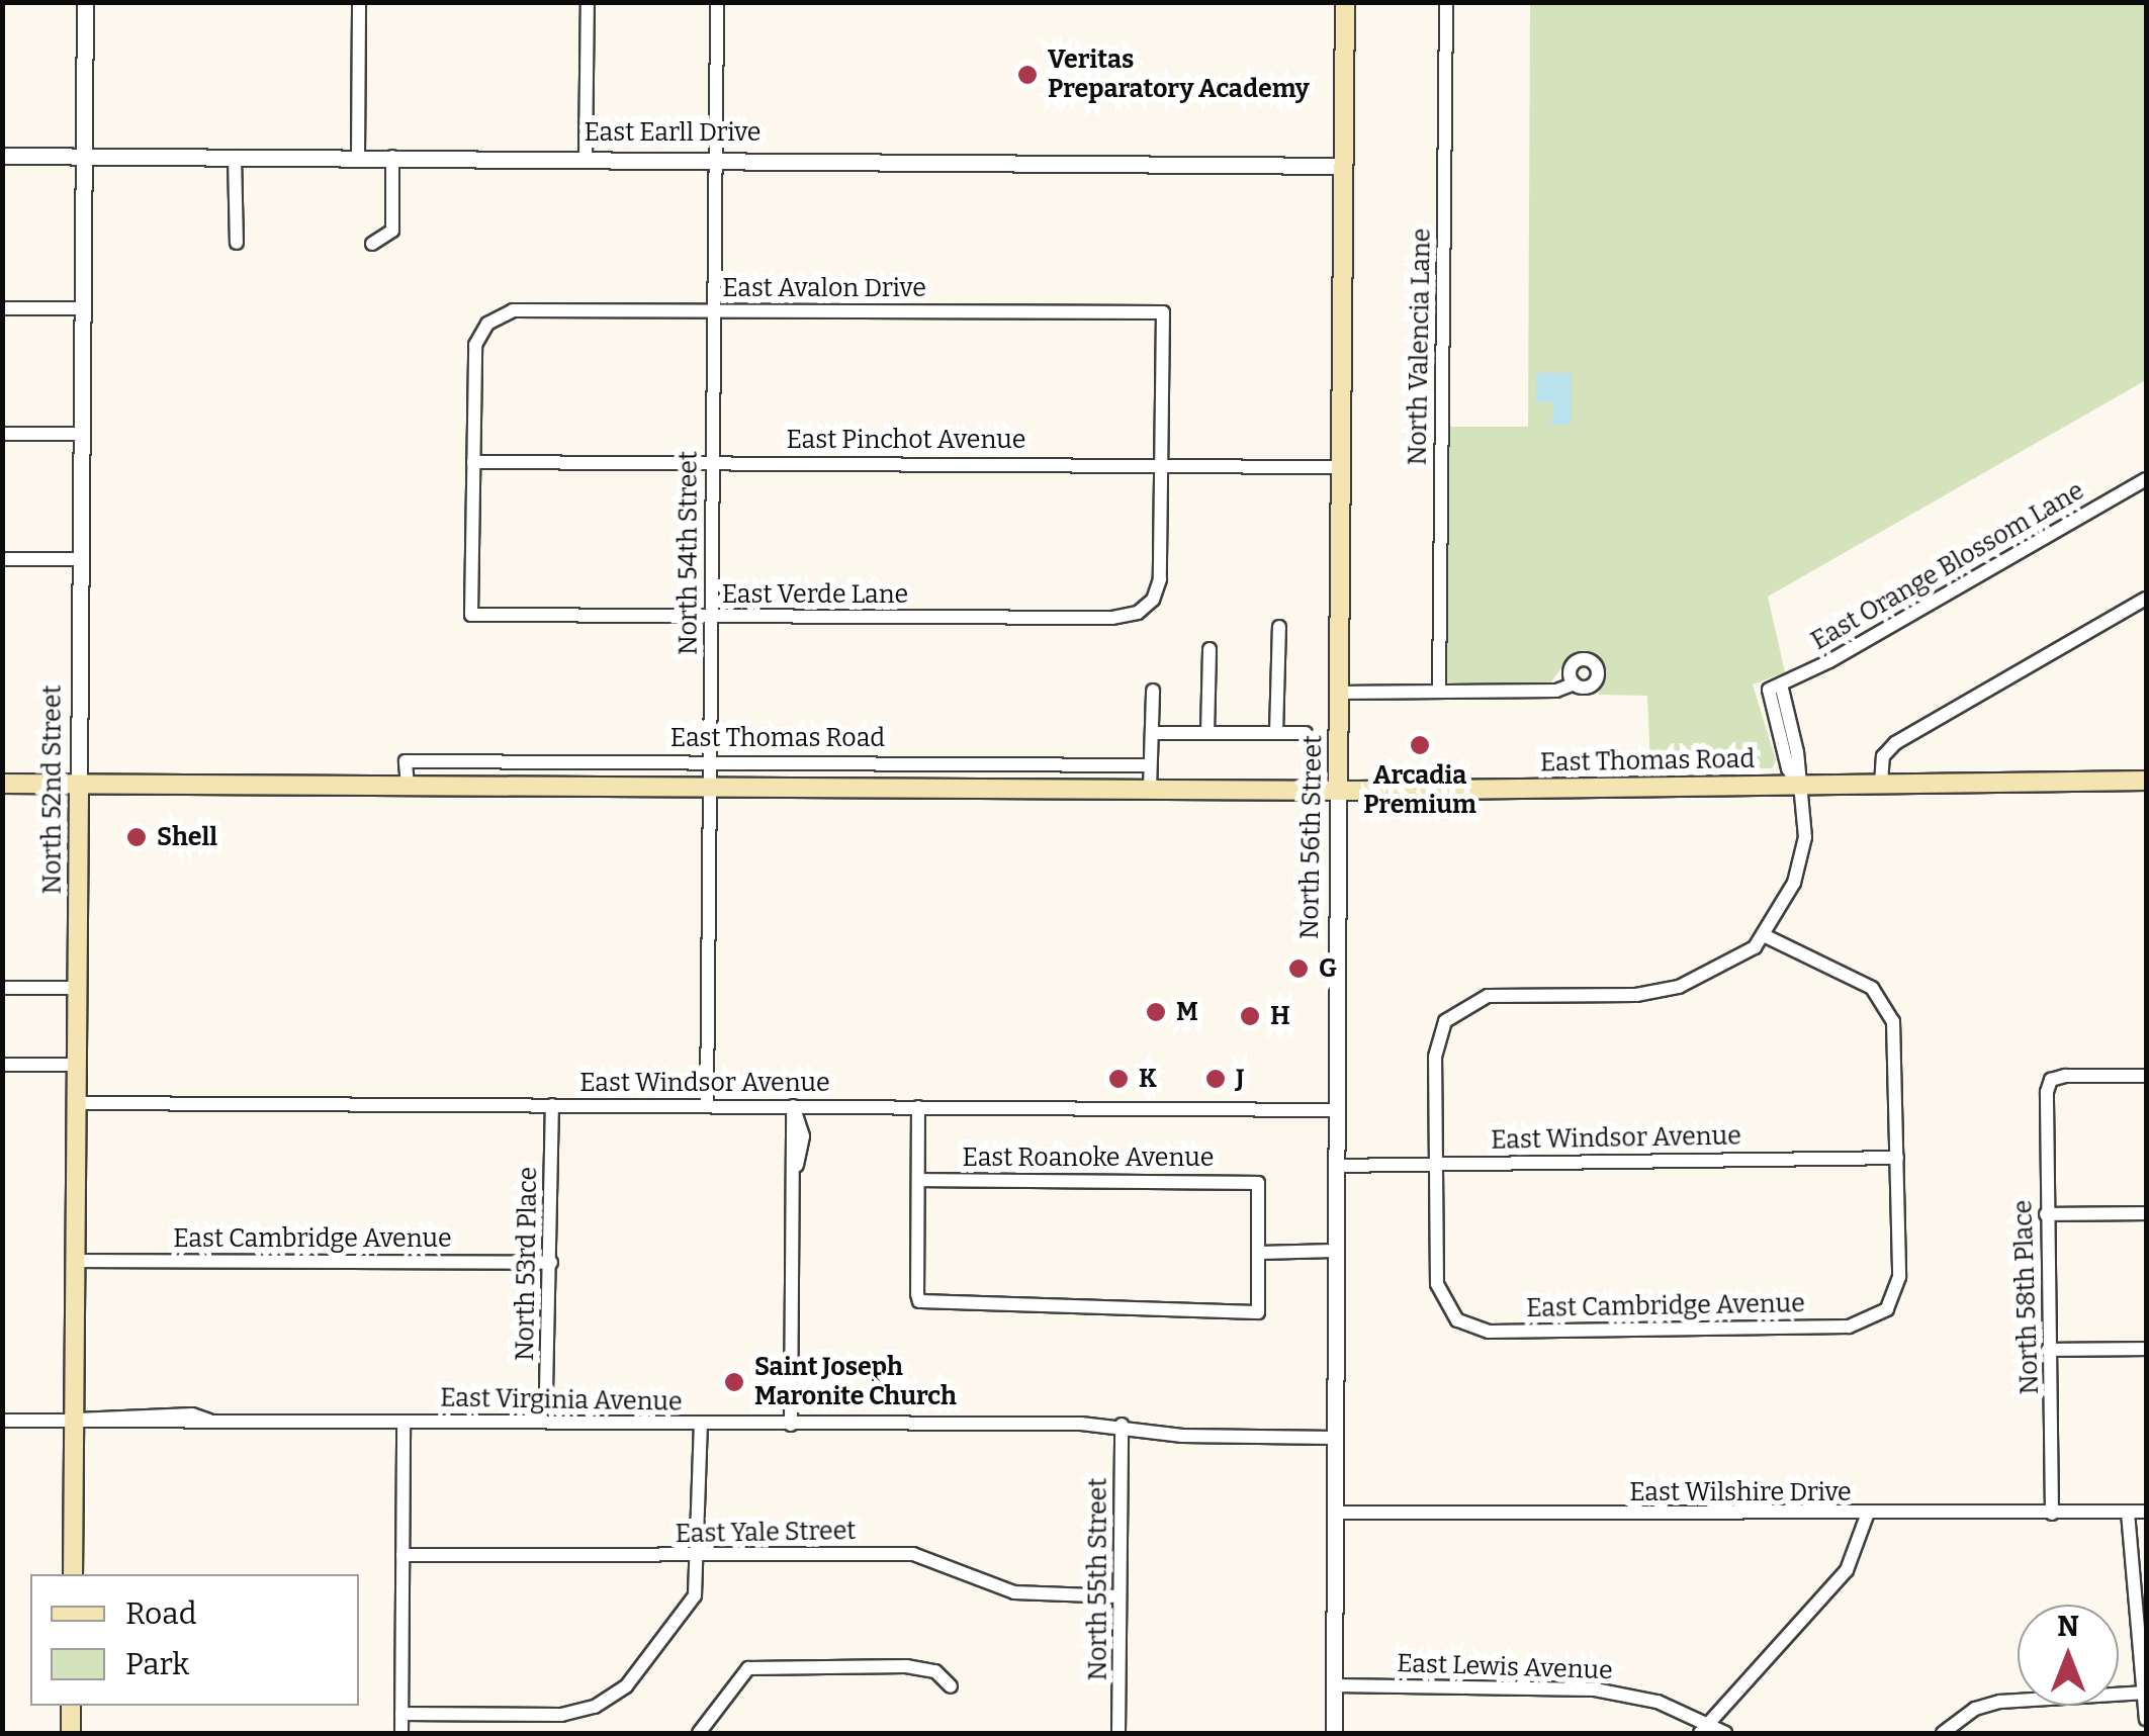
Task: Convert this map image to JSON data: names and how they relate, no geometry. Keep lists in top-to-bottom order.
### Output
{
  "streets": {
    "main road": ["East Thomas Road", "North 52nd Street", "North 56th Street"],
    "street": [
      "East Earll Drive",
      "East Avalon Drive",
      "North Valencia Lane",
      "East Pinchot Avenue",
      "North 54th Street",
      "East Orange Blossom Lane",
      "East Verde Lane",
      "East Windsor Avenue",
      "East Roanoke Avenue",
      "East Cambridge Avenue",
      "North 53rd Place",
      "North 58th Place",
      "East Virginia Avenue",
      "East Wilshire Drive",
      "East Yale Street",
      "North 55th Street",
      "East Lewis Avenue"
    ]
  },
  "crossings": [
    ["East Earll Drive", "North 54th Street"],
    ["East Earll Drive", "North 52nd Street"],
    ["East Earll Drive", "North 56th Street"],
    ["East Avalon Drive", "East Pinchot Avenue"],
    ["East Avalon Drive", "North 54th Street"],
    ["East Avalon Drive", "East Verde Lane"],
    ["East Pinchot Avenue", "North 54th Street"],
    ["East Pinchot Avenue", "East Verde Lane"],
    ["East Pinchot Avenue", "North 56th Street"],
    ["North 54th Street", "East Verde Lane"],
    ["North 54th Street", "East Thomas Road"],
    ["North 54th Street", "East Windsor Avenue"],
    ["East Orange Blossom Lane", "East Thomas Road"],
    ["East Thomas Road", "North 52nd Street"],
    ["East Thomas Road", "North 56th Street"],
    ["North 52nd Street", "East Windsor Avenue"],
    ["North 52nd Street", "East Cambridge Avenue"],
    ["North 52nd Street", "East Virginia Avenue"],
    ["North 56th Street", "East Windsor Avenue"],
    ["North 56th Street", "East Virginia Avenue"],
    ["North 56th Street", "East Wilshire Drive"],
    ["North 56th Street", "East Lewis Avenue"],
    ["East Windsor Avenue", "East Cambridge Avenue"],
    ["East Windsor Avenue", "North 53rd Place"],
    ["East Cambridge Avenue", "North 53rd Place"],
    ["North 53rd Place", "East Virginia Avenue"],
    ["North 58th Place", "East Wilshire Drive"],
    ["East Virginia Avenue", "North 55th Street"],
    ["East Yale Street", "North 55th Street"]
  ],
  "places": [
    "Veritas Preparatory Academy",
    "Arcadia Premium",
    "Shell",
    "G",
    "M",
    "H",
    "K",
    "J",
    "Saint Joseph Maronite Church"
  ],
  "legend": ["Road", "Park"],
  "north": "top"
}
